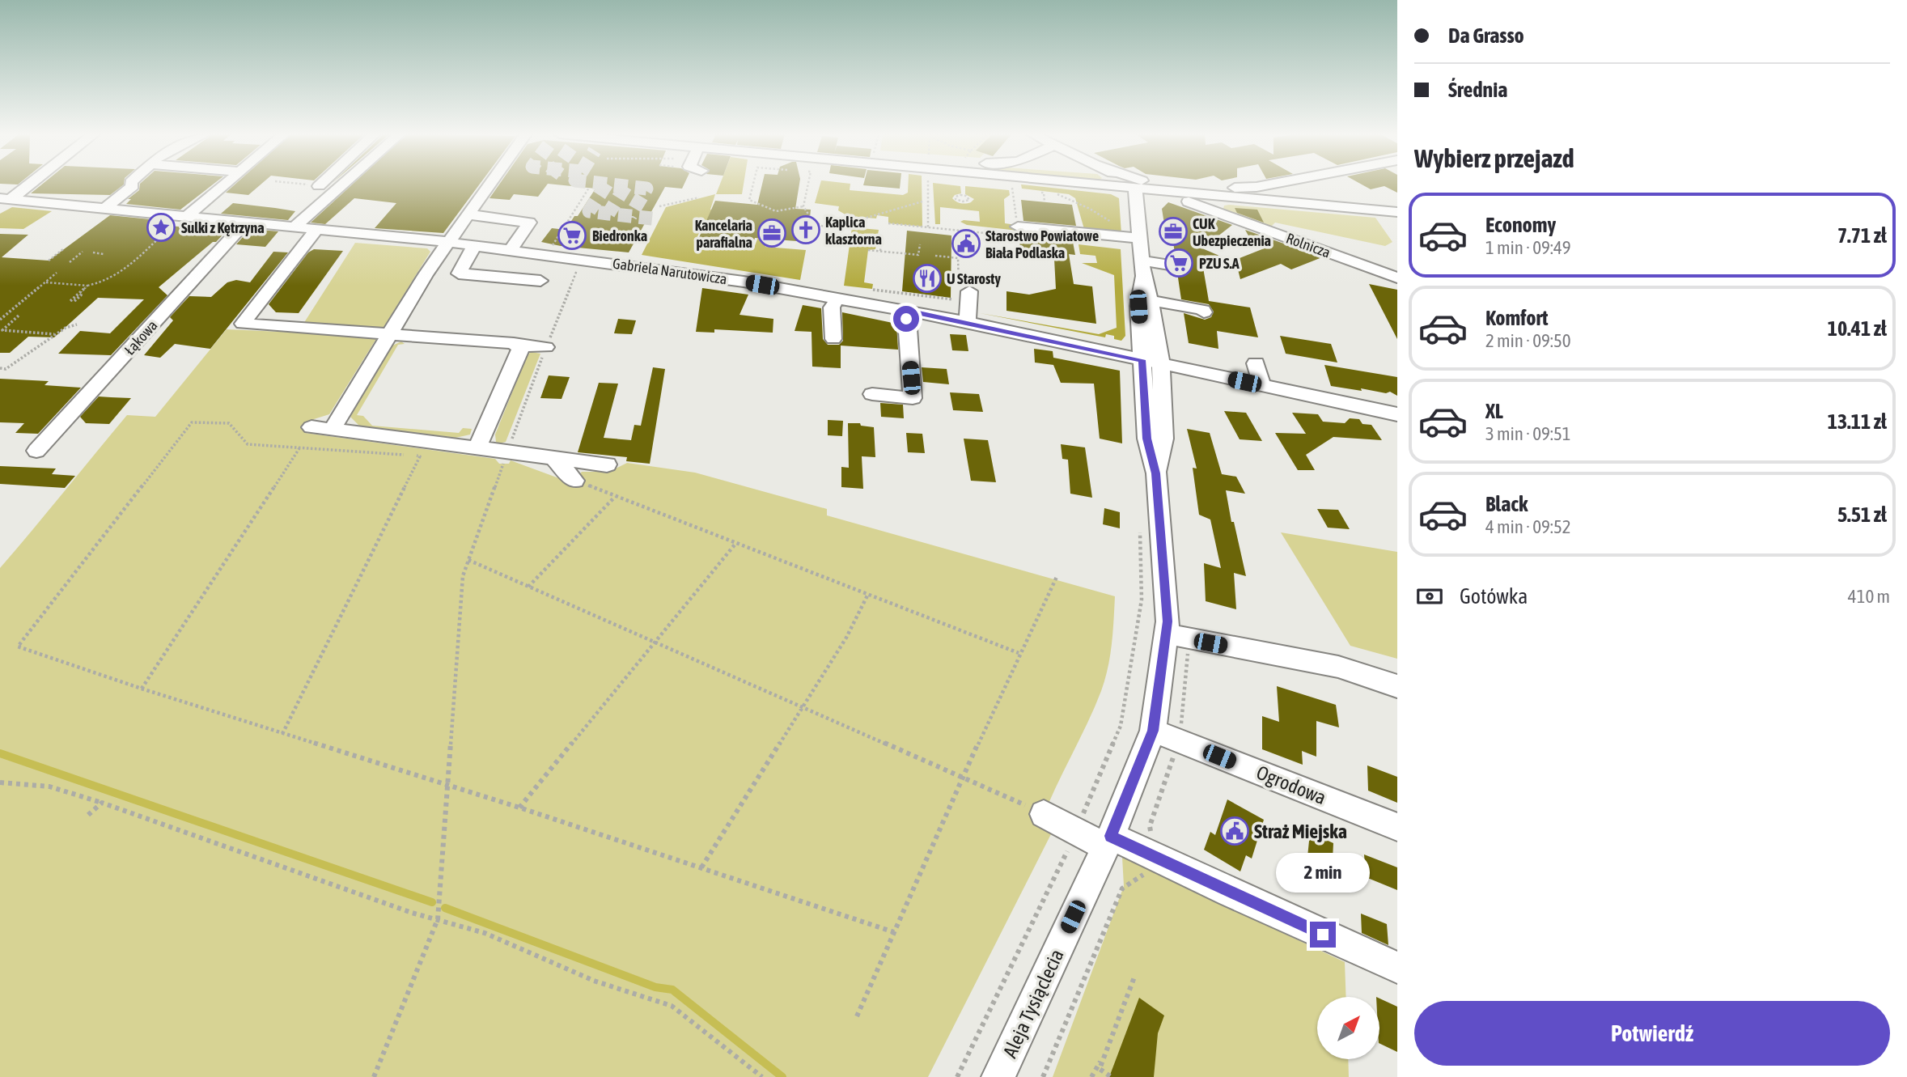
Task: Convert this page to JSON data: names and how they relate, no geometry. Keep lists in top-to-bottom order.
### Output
{
  "streets": {
    "street": [
      "Rolnicza",
      "Gabriela Narutowicza",
      "Łąkowa",
      "Ogrodowa",
      "Aleja Tysiąclecia"
    ]
  },
  "crossings": [
    ["Gabriela Narutowicza", "Łąkowa"],
    ["Gabriela Narutowicza", "Aleja Tysiąclecia"],
    ["Ogrodowa", "Aleja Tysiąclecia"]
  ],
  "places": {
    "place": ["Sulki z Kętrzyna"],
    "church": ["Kaplica klasztorna"],
    "office": ["CUK Ubezpieczenia", "Kancelaria parafialna"],
    "supermarket": ["Biedronka", "PZU S.A"],
    "public building": ["Starostwo Powiatowe Biała Podlaska", "Straż Miejska"],
    "restaurant": ["U Starosty"]
  },
  "north": "top right",
  "page": {
    "banner": ["Da Grasso", "Średnia"],
    "heading": "Wybierz przejazd",
    "list": [
      {
        "name": "Economy",
        "note": "1 min · 09:49",
        "value": "7.71 zł"
      },
      {
        "name": "Komfort",
        "note": "2 min · 09:50",
        "value": "10.41 zł"
      },
      {
        "name": "XL",
        "note": "3 min · 09:51",
        "value": "13.11 zł"
      },
      {
        "name": "Black",
        "note": "4 min · 09:52",
        "value": "5.51 zł"
      }
    ],
    "pay": ["Gotówka", "410 m"],
    "bubble": "2 min",
    "buttons": "Potwierdź"
  }
}
